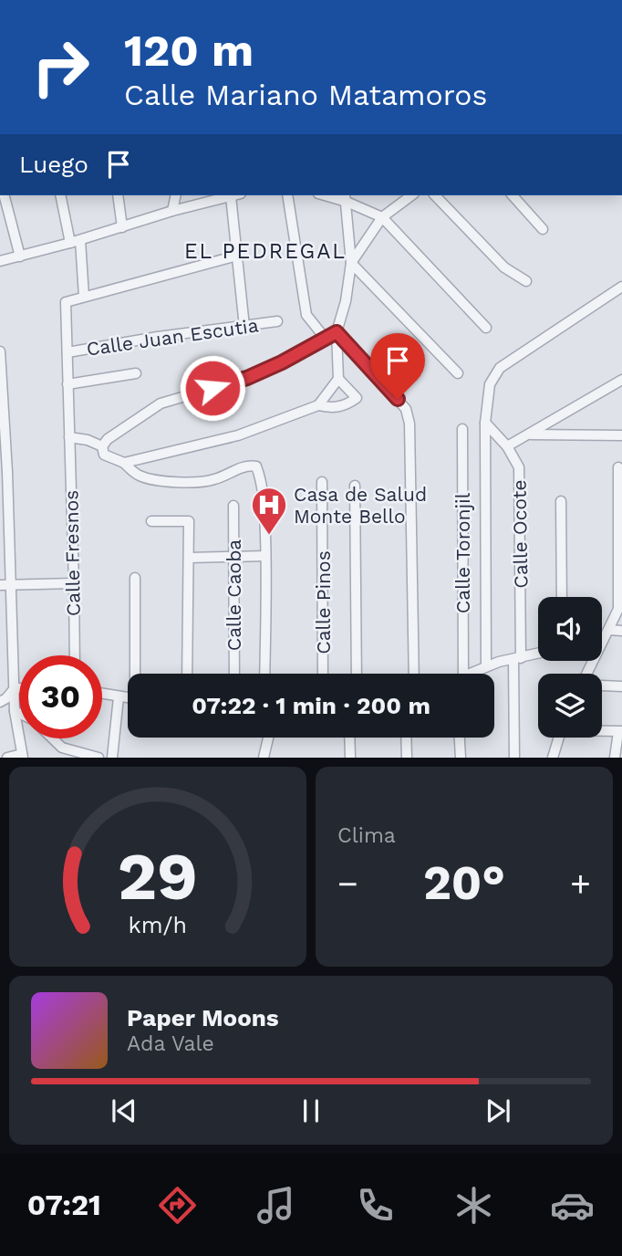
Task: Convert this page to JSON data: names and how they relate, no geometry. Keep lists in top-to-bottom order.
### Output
{
  "streets": {
    "street": [
      "Calle Juan Escutia",
      "Calle Ocote",
      "Calle Fresnos",
      "Calle Toronjil",
      "Calle Caoba",
      "Calle Pinos"
    ]
  },
  "crossings": [
    ["Calle Juan Escutia", "Calle Fresnos"]
  ],
  "districts": ["EL PEDREGAL"],
  "places": {
    "hospital": ["Casa de Salud Monte Bello"]
  },
  "page": {
    "turn": ["120 m", "Calle Mariano Matamoros"],
    "then": "Luego",
    "limit": "30",
    "trip": "07:22 · 1 min · 200 m",
    "tile": "Clima",
    "heat": ["−", "20°", "+"],
    "song": ["Paper Moons", "Ada Vale"],
    "tabs": "07:21",
    "gauge": ["29", "km/h"]
  }
}
